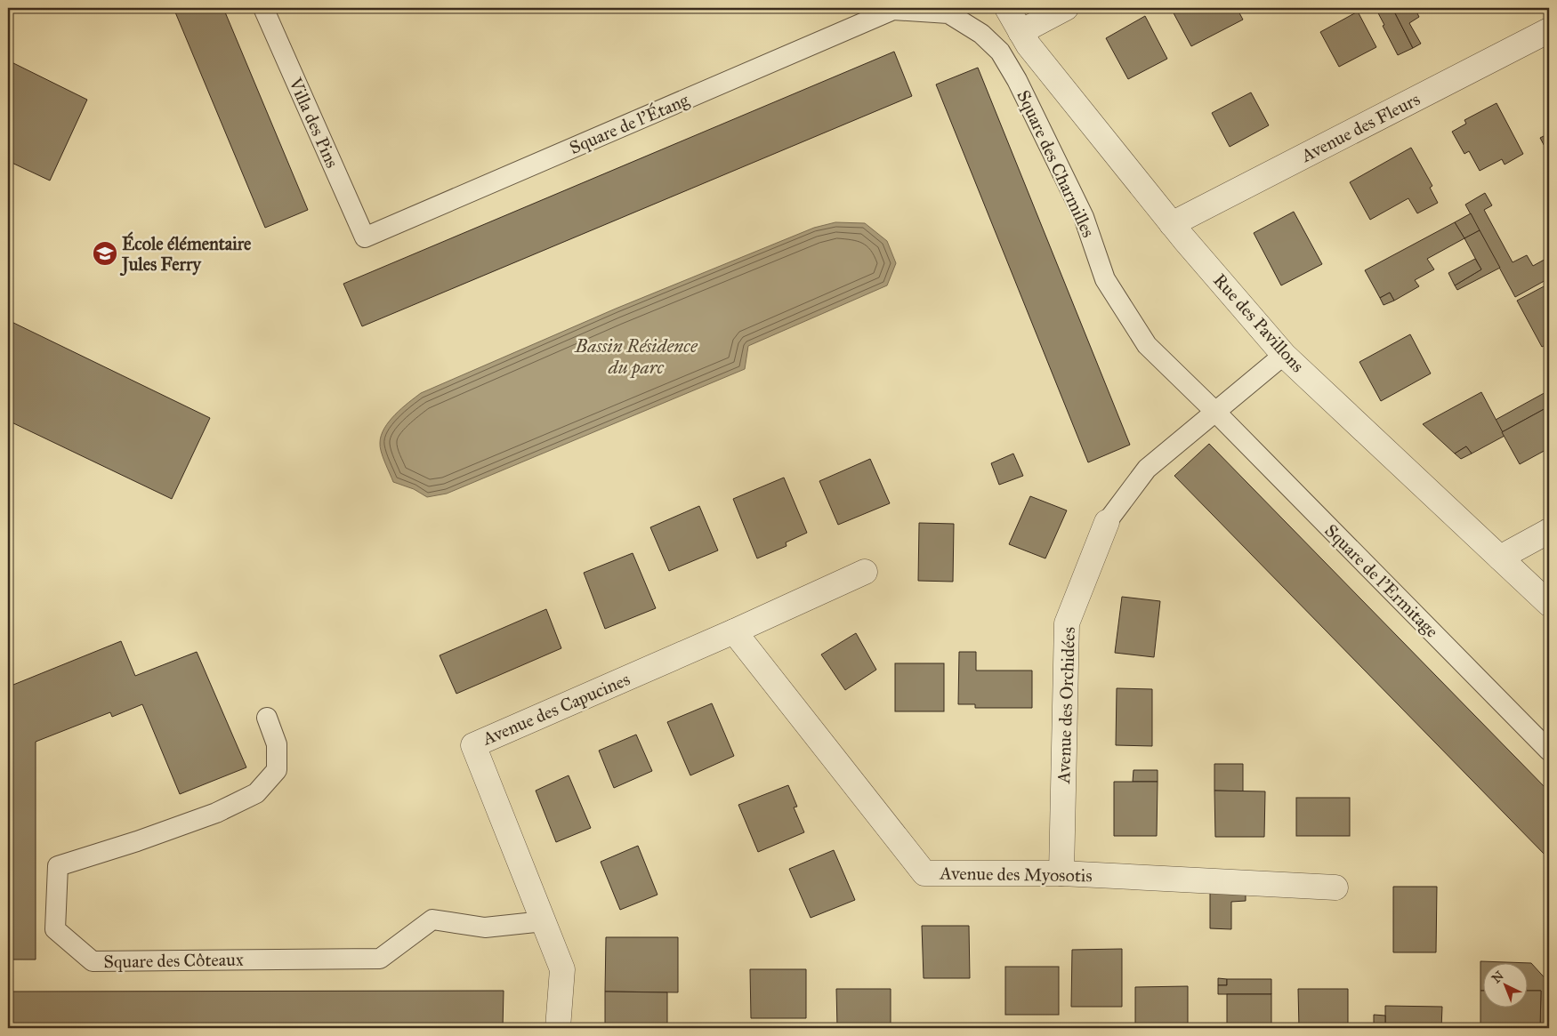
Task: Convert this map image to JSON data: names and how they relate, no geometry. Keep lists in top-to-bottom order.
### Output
{
  "streets": {
    "street": [
      "Avenue des Fleurs",
      "Rue des Pavillons",
      "Avenue des Orchidées",
      "Avenue des Capucines",
      "Avenue des Myosotis"
    ],
    "lane": [
      "Villa des Pins",
      "Square de l'Étang",
      "Square des Charmilles",
      "Square de l'Ermitage",
      "Square des Côteaux"
    ]
  },
  "crossings": [
    ["Villa des Pins", "Square de l'Étang"],
    ["Square de l'Étang", "Square des Charmilles"],
    ["Avenue des Fleurs", "Rue des Pavillons"],
    ["Square des Charmilles", "Square de l'Ermitage"],
    ["Square des Charmilles", "Avenue des Orchidées"],
    ["Rue des Pavillons", "Avenue des Orchidées"],
    ["Square de l'Ermitage", "Avenue des Orchidées"],
    ["Avenue des Orchidées", "Avenue des Myosotis"],
    ["Avenue des Capucines", "Avenue des Myosotis"],
    ["Avenue des Capucines", "Square des Côteaux"]
  ],
  "water": ["Bassin Résidence du parc"],
  "places": {
    "school or university": ["École élémentaire Jules Ferry"]
  },
  "north": "top left"
}
